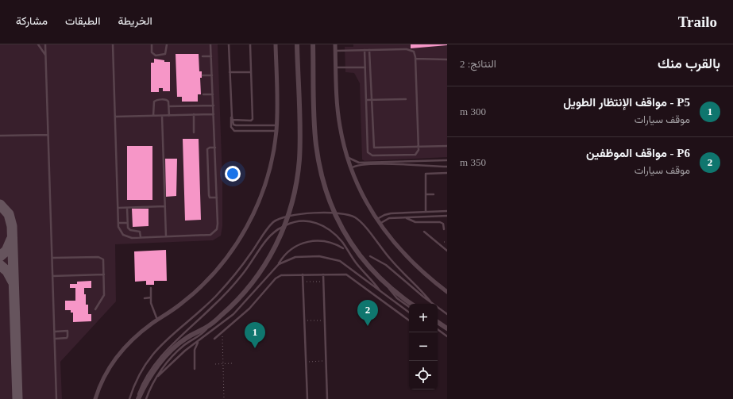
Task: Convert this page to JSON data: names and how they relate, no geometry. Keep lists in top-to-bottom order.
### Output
{
  "page": {
    "header": "Trailo",
    "nav": ["الخريطة", "الطبقات", "مشاركة"],
    "heading": ["بالقرب منك", "النتائج: 2"],
    "list": [
      {
        "mark": "1",
        "name": "P5 - مواقف الإنتظار الطويل",
        "note": "موقف سيارات",
        "value": "300 m"
      },
      {
        "mark": "2",
        "name": "P6 - مواقف الموظفين",
        "note": "موقف سيارات",
        "value": "350 m"
      }
    ],
    "pins": ["2", "1"],
    "map_buttons": ["+", "−"]
  }
}
